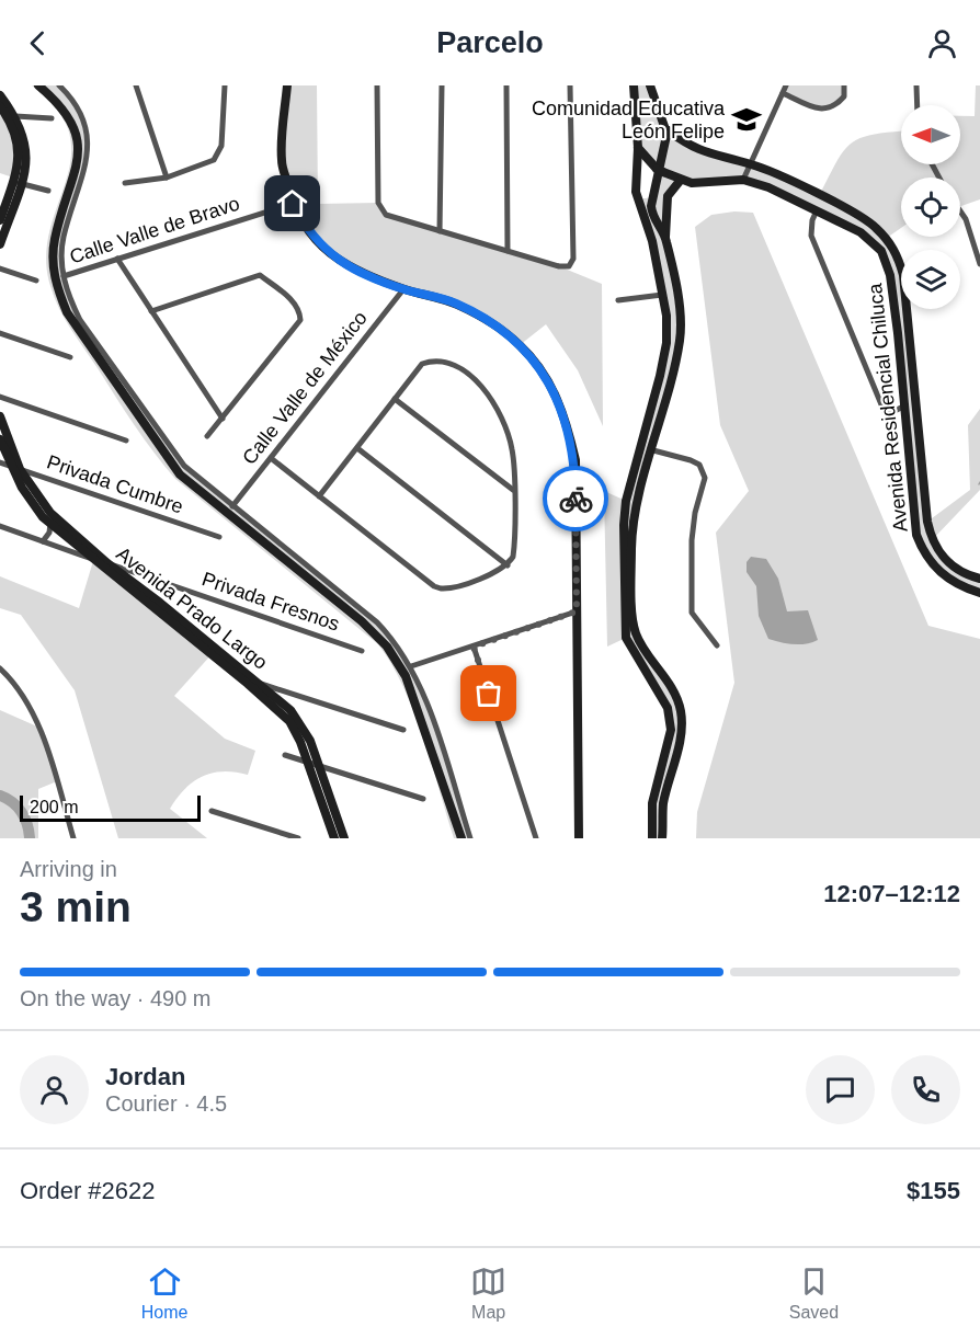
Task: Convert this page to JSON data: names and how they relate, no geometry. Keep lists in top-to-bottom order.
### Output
{
  "streets": {
    "street": [
      "Calle Valle de Bravo",
      "Calle Valle de México",
      "Avenida Residencial Chiluca",
      "Privada Cumbre",
      "Privada Fresnos",
      "Avenida Prado Largo"
    ]
  },
  "crossings": [
    ["Privada Cumbre", "Avenida Prado Largo"],
    ["Privada Fresnos", "Avenida Prado Largo"]
  ],
  "places": {
    "school or university": ["Comunidad Educativa León Felipe"]
  },
  "scale_bar": "200 m",
  "north": "left",
  "page": {
    "header": "Parcelo",
    "scale": "200 m",
    "heading": ["3 min", "Arriving in", "12:07–12:12"],
    "panel": [
      "Jordan",
      "Courier · 4.5",
      "Order #2622",
      "$155"
    ],
    "bar": "On the way · 490 m",
    "tabs": ["Home", "Map", "Saved"]
  }
}
